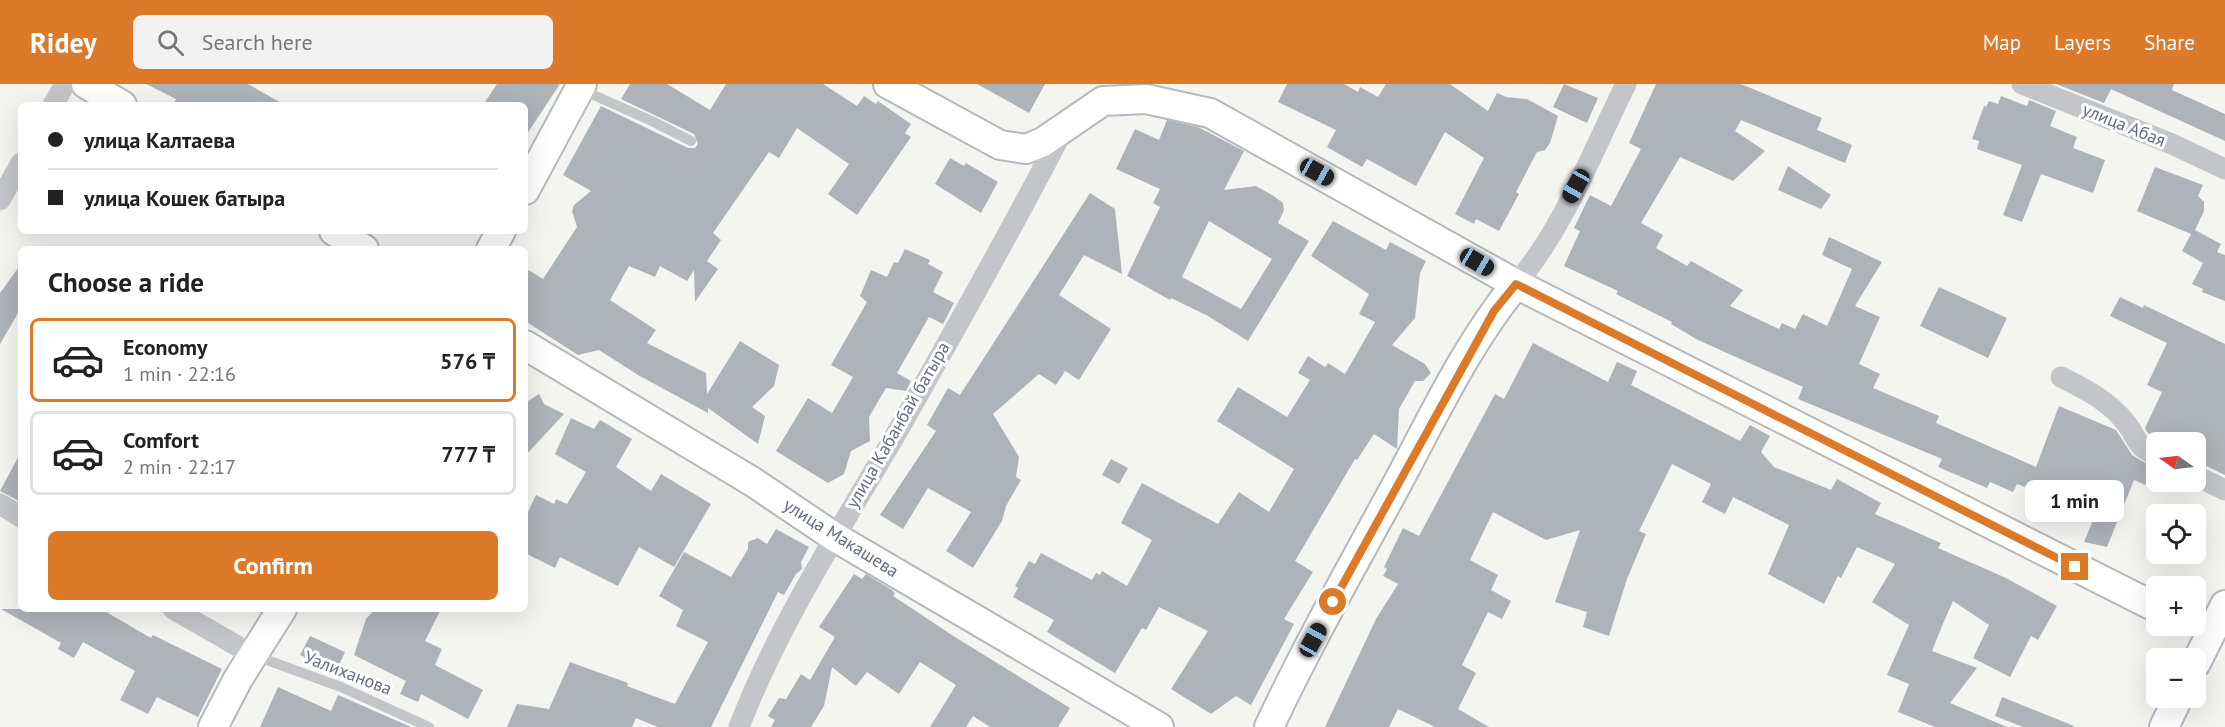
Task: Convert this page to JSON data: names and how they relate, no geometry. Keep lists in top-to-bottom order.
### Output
{
  "streets": {
    "street": ["улица Абая", "улица Кабанбай батыра", "улица Макашева"],
    "lane": ["Уалиханова"]
  },
  "crossings": [
    ["улица Кабанбай батыра", "улица Макашева"]
  ],
  "north": "left",
  "page": {
    "header": "Ridey",
    "search": "Search here",
    "nav": ["Map", "Layers", "Share"],
    "banner": ["улица Калтаева", "улица Кошек батыра"],
    "heading": "Choose a ride",
    "list": [
      {
        "name": "Economy",
        "note": "1 min · 22:16",
        "value": "576 ₸"
      },
      {
        "name": "Comfort",
        "note": "2 min · 22:17",
        "value": "777 ₸"
      }
    ],
    "map_buttons": ["+", "−"],
    "bubble": "1 min",
    "buttons": "Confirm"
  }
}
